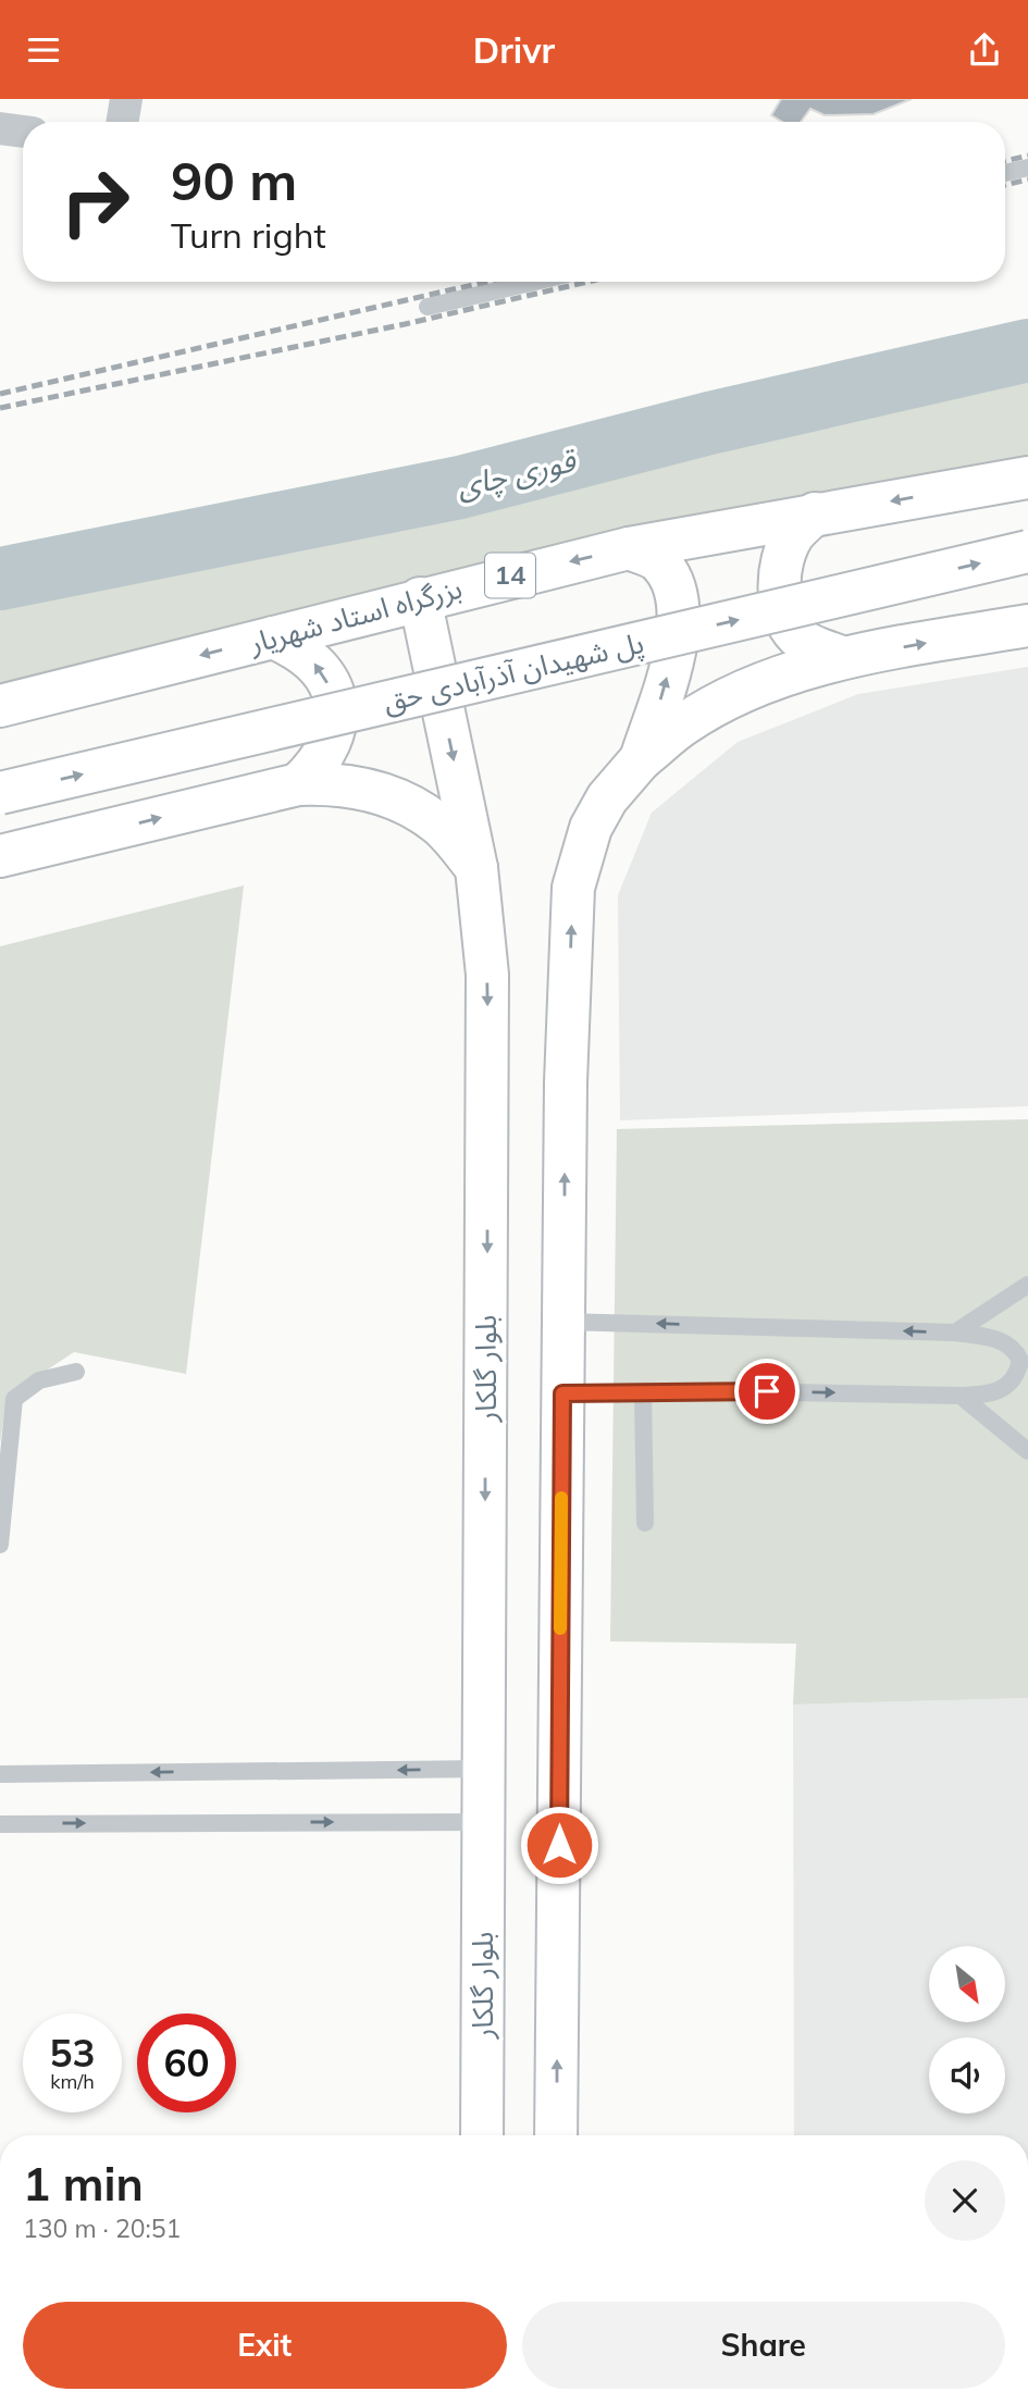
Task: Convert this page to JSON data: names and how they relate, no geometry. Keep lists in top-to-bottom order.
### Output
{
  "streets": {
    "main road": [
      "14",
      "بزرگراه استاد شهریار",
      "پل شهیدان آذرآبادی حق",
      "بلوار گلکار"
    ]
  },
  "crossings": [
    ["بزرگراه استاد شهریار", "بلوار گلکار"]
  ],
  "water": ["قوری چای"],
  "north": "bottom right",
  "page": {
    "header": "Drivr",
    "turn": ["90 m", "Turn right"],
    "speed": "53 km/h",
    "limit": "60",
    "heading": ["1 min", "130 m · 20:51"],
    "buttons": ["Exit", "Share"]
  }
}
